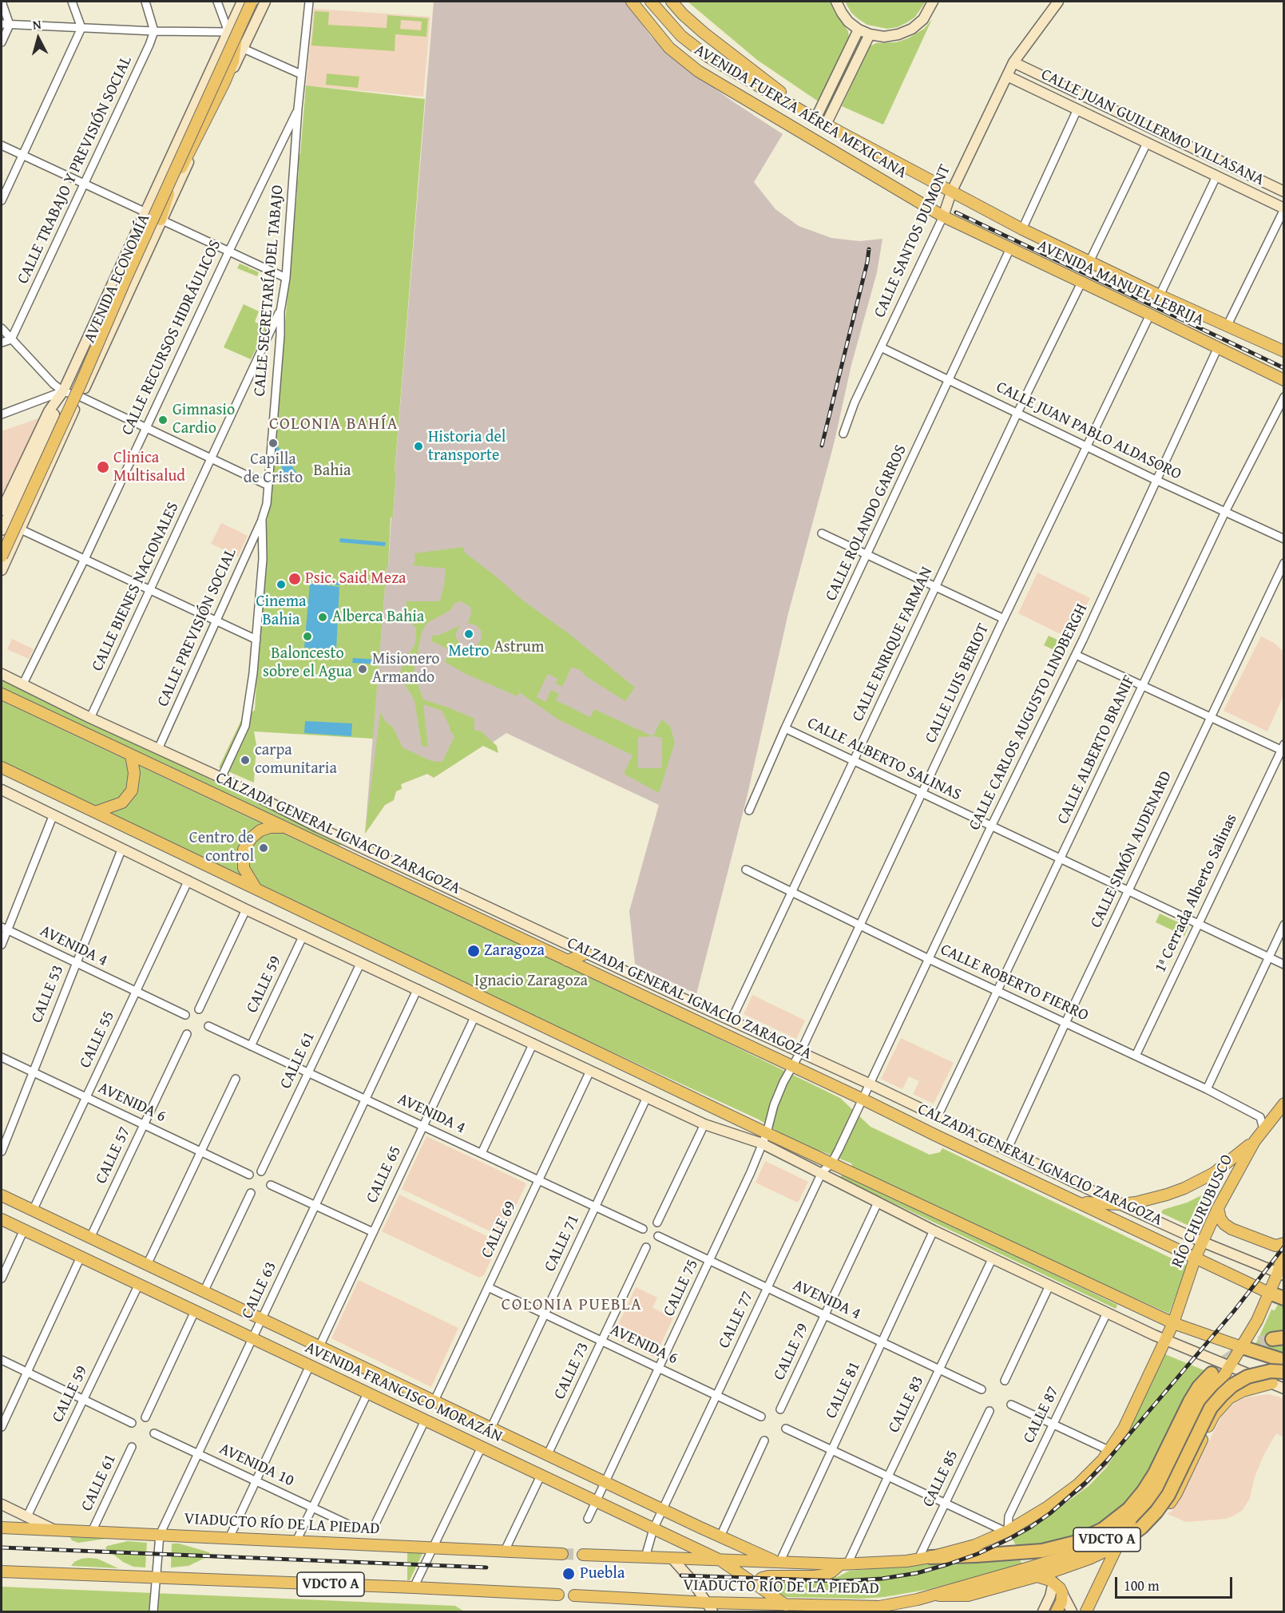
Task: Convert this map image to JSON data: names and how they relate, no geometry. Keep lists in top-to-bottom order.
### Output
{
  "streets": {
    "highway": ["CALZADA GENERAL IGNACIO ZARAGOZA"],
    "main road": [
      "AVENIDA FUERZA AÉREA MEXICANA",
      "CALLE JUAN GUILLERMO VILLASANA",
      "CALLE SANTOS DUMONT",
      "AVENIDA ECONOMÍA",
      "AVENIDA MANUEL LEBRIJA",
      "RÍO CHURUBUSCO",
      "AVENIDA FRANCISCO MORAZÁN",
      "VIADUCTO RÍO DE LA PIEDAD",
      "VDCTO A"
    ],
    "street": [
      "CALLE TRABAJO Y PREVISIÓN SOCIAL",
      "CALLE SECRETARÍA DEL TABAJO",
      "CALLE RECURSOS HIDRÁULICOS",
      "CALLE JUAN PABLO ALDASORO",
      "CALLE ROLANDO GARROS",
      "CALLE BIENES NACIONALES",
      "CALLE PREVISIÓN SOCIAL",
      "CALLE ENRIQUE FARMAN",
      "CALLE LUIS BERIOT",
      "CALLE CARLOS AUGUSTO LINDBERGH",
      "CALLE ALBERTO BRANIF",
      "CALLE ALBERTO SALINAS",
      "CALLE SIMÓN AUDENARD",
      "1ª Cerrada Alberto Salinas",
      "AVENIDA 4",
      "CALLE ROBERTO FIERRO",
      "CALLE 59",
      "CALLE 53",
      "CALLE 55",
      "CALLE 61",
      "AVENIDA 6",
      "CALLE 57",
      "CALLE 65",
      "CALLE 69",
      "CALLE 71",
      "CALLE 75",
      "CALLE 63",
      "CALLE 77",
      "CALLE 79",
      "CALLE 73",
      "CALLE 81",
      "CALLE 83",
      "CALLE 87",
      "AVENIDA 10",
      "CALLE 85"
    ]
  },
  "crossings": [
    ["AVENIDA FUERZA AÉREA MEXICANA", "CALLE SANTOS DUMONT"],
    ["AVENIDA FUERZA AÉREA MEXICANA", "AVENIDA MANUEL LEBRIJA"],
    ["CALLE JUAN GUILLERMO VILLASANA", "CALLE SANTOS DUMONT"],
    ["CALLE SANTOS DUMONT", "AVENIDA MANUEL LEBRIJA"],
    ["CALLE SANTOS DUMONT", "CALLE JUAN PABLO ALDASORO"],
    ["AVENIDA MANUEL LEBRIJA", "CALLE ROLANDO GARROS"],
    ["AVENIDA MANUEL LEBRIJA", "CALLE ENRIQUE FARMAN"],
    ["AVENIDA MANUEL LEBRIJA", "CALLE LUIS BERIOT"],
    ["AVENIDA MANUEL LEBRIJA", "CALLE CARLOS AUGUSTO LINDBERGH"],
    ["CALLE SECRETARÍA DEL TABAJO", "CALLE RECURSOS HIDRÁULICOS"],
    ["CALLE SECRETARÍA DEL TABAJO", "CALLE BIENES NACIONALES"],
    ["CALLE SECRETARÍA DEL TABAJO", "CALLE PREVISIÓN SOCIAL"],
    ["CALLE SECRETARÍA DEL TABAJO", "CALZADA GENERAL IGNACIO ZARAGOZA"],
    ["CALLE RECURSOS HIDRÁULICOS", "CALZADA GENERAL IGNACIO ZARAGOZA"],
    ["CALLE JUAN PABLO ALDASORO", "CALLE ROLANDO GARROS"],
    ["CALLE JUAN PABLO ALDASORO", "CALLE ENRIQUE FARMAN"],
    ["CALLE JUAN PABLO ALDASORO", "CALLE LUIS BERIOT"],
    ["CALLE JUAN PABLO ALDASORO", "CALLE CARLOS AUGUSTO LINDBERGH"],
    ["CALLE JUAN PABLO ALDASORO", "CALLE ALBERTO BRANIF"],
    ["CALLE ROLANDO GARROS", "CALLE ALBERTO SALINAS"],
    ["CALLE BIENES NACIONALES", "CALZADA GENERAL IGNACIO ZARAGOZA"],
    ["CALLE PREVISIÓN SOCIAL", "CALZADA GENERAL IGNACIO ZARAGOZA"],
    ["CALLE ENRIQUE FARMAN", "CALLE ALBERTO SALINAS"],
    ["CALLE ENRIQUE FARMAN", "CALZADA GENERAL IGNACIO ZARAGOZA"],
    ["CALLE ENRIQUE FARMAN", "CALLE ROBERTO FIERRO"],
    ["CALLE LUIS BERIOT", "CALLE ALBERTO SALINAS"],
    ["CALLE LUIS BERIOT", "CALZADA GENERAL IGNACIO ZARAGOZA"],
    ["CALLE LUIS BERIOT", "CALLE ROBERTO FIERRO"],
    ["CALLE LUIS BERIOT", "CALLE 75"],
    ["CALLE CARLOS AUGUSTO LINDBERGH", "CALLE ALBERTO SALINAS"],
    ["CALLE CARLOS AUGUSTO LINDBERGH", "CALZADA GENERAL IGNACIO ZARAGOZA"],
    ["CALLE CARLOS AUGUSTO LINDBERGH", "CALLE ROBERTO FIERRO"],
    ["CALLE CARLOS AUGUSTO LINDBERGH", "CALLE 77"],
    ["CALLE ALBERTO BRANIF", "CALLE ALBERTO SALINAS"],
    ["CALLE ALBERTO BRANIF", "CALZADA GENERAL IGNACIO ZARAGOZA"],
    ["CALLE ALBERTO BRANIF", "CALLE ROBERTO FIERRO"],
    ["CALLE ALBERTO SALINAS", "CALLE SIMÓN AUDENARD"],
    ["CALLE ALBERTO SALINAS", "1ª Cerrada Alberto Salinas"],
    ["CALZADA GENERAL IGNACIO ZARAGOZA", "CALLE SIMÓN AUDENARD"],
    ["CALZADA GENERAL IGNACIO ZARAGOZA", "RÍO CHURUBUSCO"],
    ["CALZADA GENERAL IGNACIO ZARAGOZA", "CALLE 75"],
    ["CALZADA GENERAL IGNACIO ZARAGOZA", "CALLE 77"],
    ["CALLE SIMÓN AUDENARD", "CALLE ROBERTO FIERRO"],
    ["1ª Cerrada Alberto Salinas", "CALLE ROBERTO FIERRO"],
    ["AVENIDA 4", "CALLE 59"],
    ["AVENIDA 4", "CALLE 53"],
    ["AVENIDA 4", "CALLE 55"],
    ["AVENIDA 4", "CALLE 61"],
    ["AVENIDA 4", "CALLE 65"],
    ["AVENIDA 4", "CALLE 69"],
    ["AVENIDA 4", "CALLE 71"],
    ["AVENIDA 4", "CALLE 75"],
    ["AVENIDA 4", "CALLE 63"],
    ["AVENIDA 4", "CALLE 77"],
    ["AVENIDA 4", "CALLE 79"],
    ["AVENIDA 4", "CALLE 81"],
    ["AVENIDA 4", "CALLE 83"],
    ["CALLE ROBERTO FIERRO", "RÍO CHURUBUSCO"],
    ["CALLE 59", "AVENIDA FRANCISCO MORAZÁN"],
    ["CALLE 53", "AVENIDA 6"],
    ["CALLE 55", "AVENIDA 6"],
    ["CALLE 55", "AVENIDA FRANCISCO MORAZÁN"],
    ["CALLE 61", "VIADUCTO RÍO DE LA PIEDAD"],
    ["AVENIDA 6", "CALLE 57"],
    ["AVENIDA 6", "CALLE 69"],
    ["AVENIDA 6", "CALLE 71"],
    ["AVENIDA 6", "CALLE 75"],
    ["AVENIDA 6", "CALLE 77"],
    ["AVENIDA 6", "CALLE 73"],
    ["CALLE 57", "AVENIDA FRANCISCO MORAZÁN"],
    ["CALLE 65", "AVENIDA FRANCISCO MORAZÁN"],
    ["RÍO CHURUBUSCO", "VIADUCTO RÍO DE LA PIEDAD"],
    ["CALLE 69", "AVENIDA FRANCISCO MORAZÁN"],
    ["CALLE 71", "AVENIDA FRANCISCO MORAZÁN"],
    ["CALLE 75", "AVENIDA FRANCISCO MORAZÁN"],
    ["CALLE 63", "AVENIDA FRANCISCO MORAZÁN"],
    ["CALLE 63", "AVENIDA 10"],
    ["CALLE 63", "VIADUCTO RÍO DE LA PIEDAD"],
    ["CALLE 63", "VDCTO A"],
    ["CALLE 77", "AVENIDA FRANCISCO MORAZÁN"],
    ["CALLE 77", "VIADUCTO RÍO DE LA PIEDAD"],
    ["CALLE 73", "AVENIDA FRANCISCO MORAZÁN"],
    ["CALLE 81", "AVENIDA FRANCISCO MORAZÁN"],
    ["CALLE 81", "VIADUCTO RÍO DE LA PIEDAD"],
    ["AVENIDA FRANCISCO MORAZÁN", "VIADUCTO RÍO DE LA PIEDAD"],
    ["CALLE 83", "VIADUCTO RÍO DE LA PIEDAD"],
    ["CALLE 87", "VIADUCTO RÍO DE LA PIEDAD"],
    ["CALLE 85", "VIADUCTO RÍO DE LA PIEDAD"]
  ],
  "districts": ["COLONIA BAHÍA", "COLONIA PUEBLA"],
  "parks": ["Bahia", "Astrum", "Ignacio Zaragoza"],
  "places": [
    "Gimnasio Cardio",
    "Capilla de Cristo",
    "Historia del transporte",
    "Clinica Multisalud",
    "Psic. Said Meza",
    "Cinema Bahia",
    "Alberca Bahia",
    "Metro",
    "Baloncesto sobre el Agua",
    "Misionero Armando",
    "carpa comunitaria",
    "Centro de control",
    "Zaragoza",
    "Puebla"
  ],
  "scale_bar": "100 m",
  "north": "top"
}
